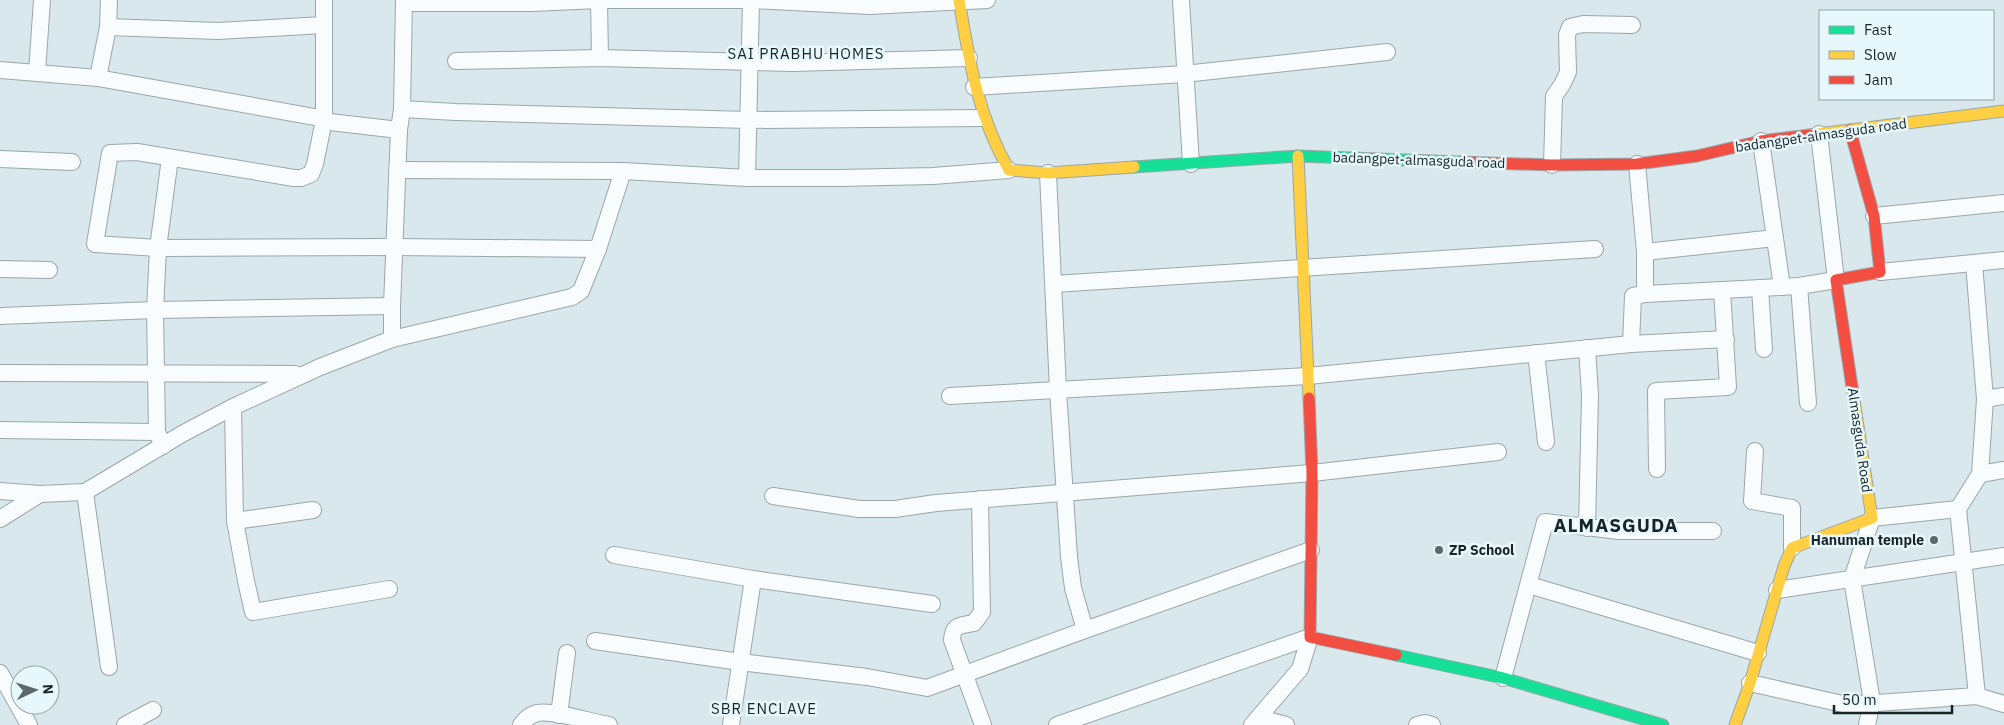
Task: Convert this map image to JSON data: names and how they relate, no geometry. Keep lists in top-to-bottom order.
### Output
{
  "streets": {
    "street": ["badangpet-almasguda road", "Almasguda Road"]
  },
  "districts": ["SAI PRABHU HOMES", "ALMASGUDA", "SBR ENCLAVE"],
  "places": ["Hanuman temple", "ZP School"],
  "legend": ["Fast", "Slow", "Jam"],
  "scale_bar": "50 m",
  "north": "right"
}
